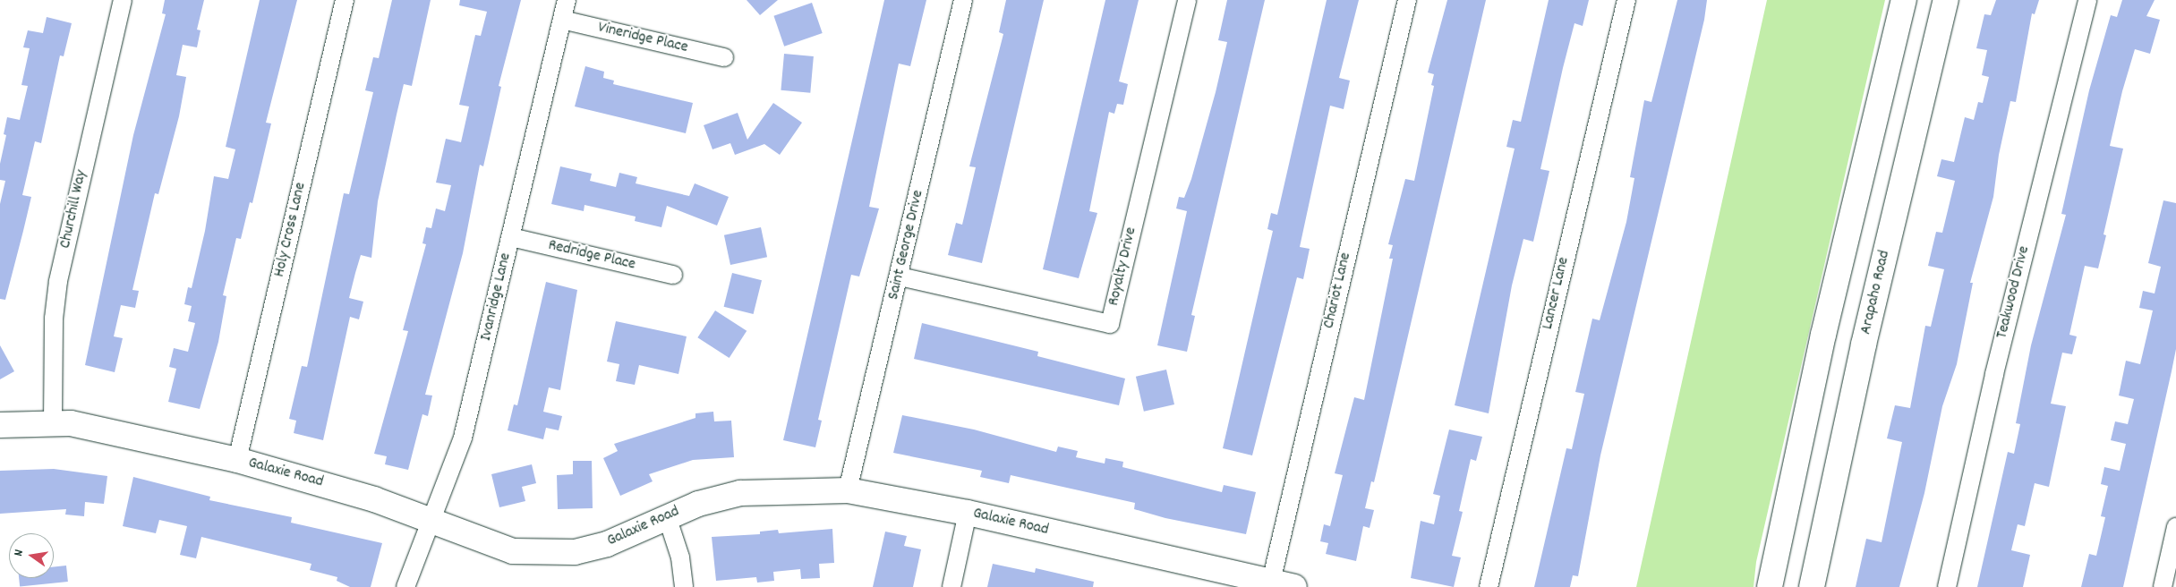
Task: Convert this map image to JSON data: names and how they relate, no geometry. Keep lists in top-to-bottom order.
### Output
{
  "streets": {
    "street": [
      "Vineridge Place",
      "Churchill Way",
      "Holy Cross Lane",
      "Saint George Drive",
      "Redridge Place",
      "Royalty Drive",
      "Chariot Lane",
      "Arapaho Road",
      "Teakwood Drive",
      "Lancer Lane",
      "Ivanridge Lane",
      "Galaxie Road"
    ]
  },
  "crossings": [
    ["Vineridge Place", "Ivanridge Lane"],
    ["Churchill Way", "Galaxie Road"],
    ["Holy Cross Lane", "Galaxie Road"],
    ["Saint George Drive", "Royalty Drive"],
    ["Saint George Drive", "Galaxie Road"],
    ["Redridge Place", "Ivanridge Lane"],
    ["Chariot Lane", "Galaxie Road"],
    ["Ivanridge Lane", "Galaxie Road"]
  ],
  "north": "left"
}
